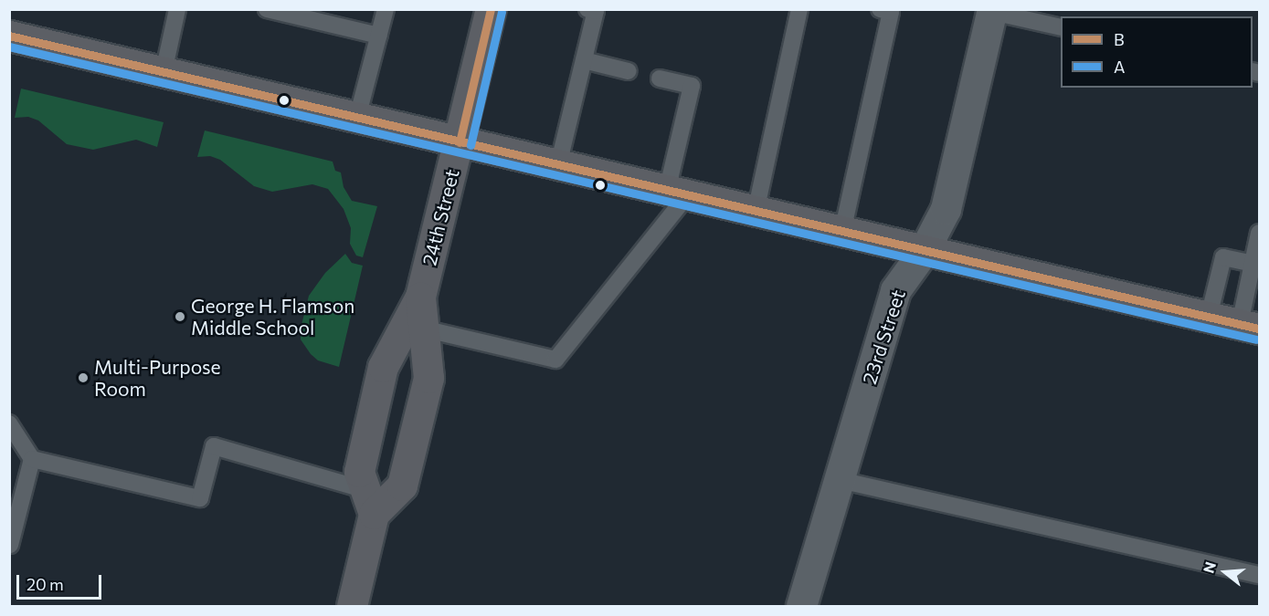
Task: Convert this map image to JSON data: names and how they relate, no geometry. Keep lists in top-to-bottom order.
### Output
{
  "streets": {
    "main road": ["24th Street"],
    "street": ["23rd Street"]
  },
  "places": ["George H. Flamson Middle School", "Multi-Purpose Room"],
  "lines": ["transit line B", "transit line A"],
  "legend": ["B", "A"],
  "scale_bar": "20 m",
  "north": "left"
}
